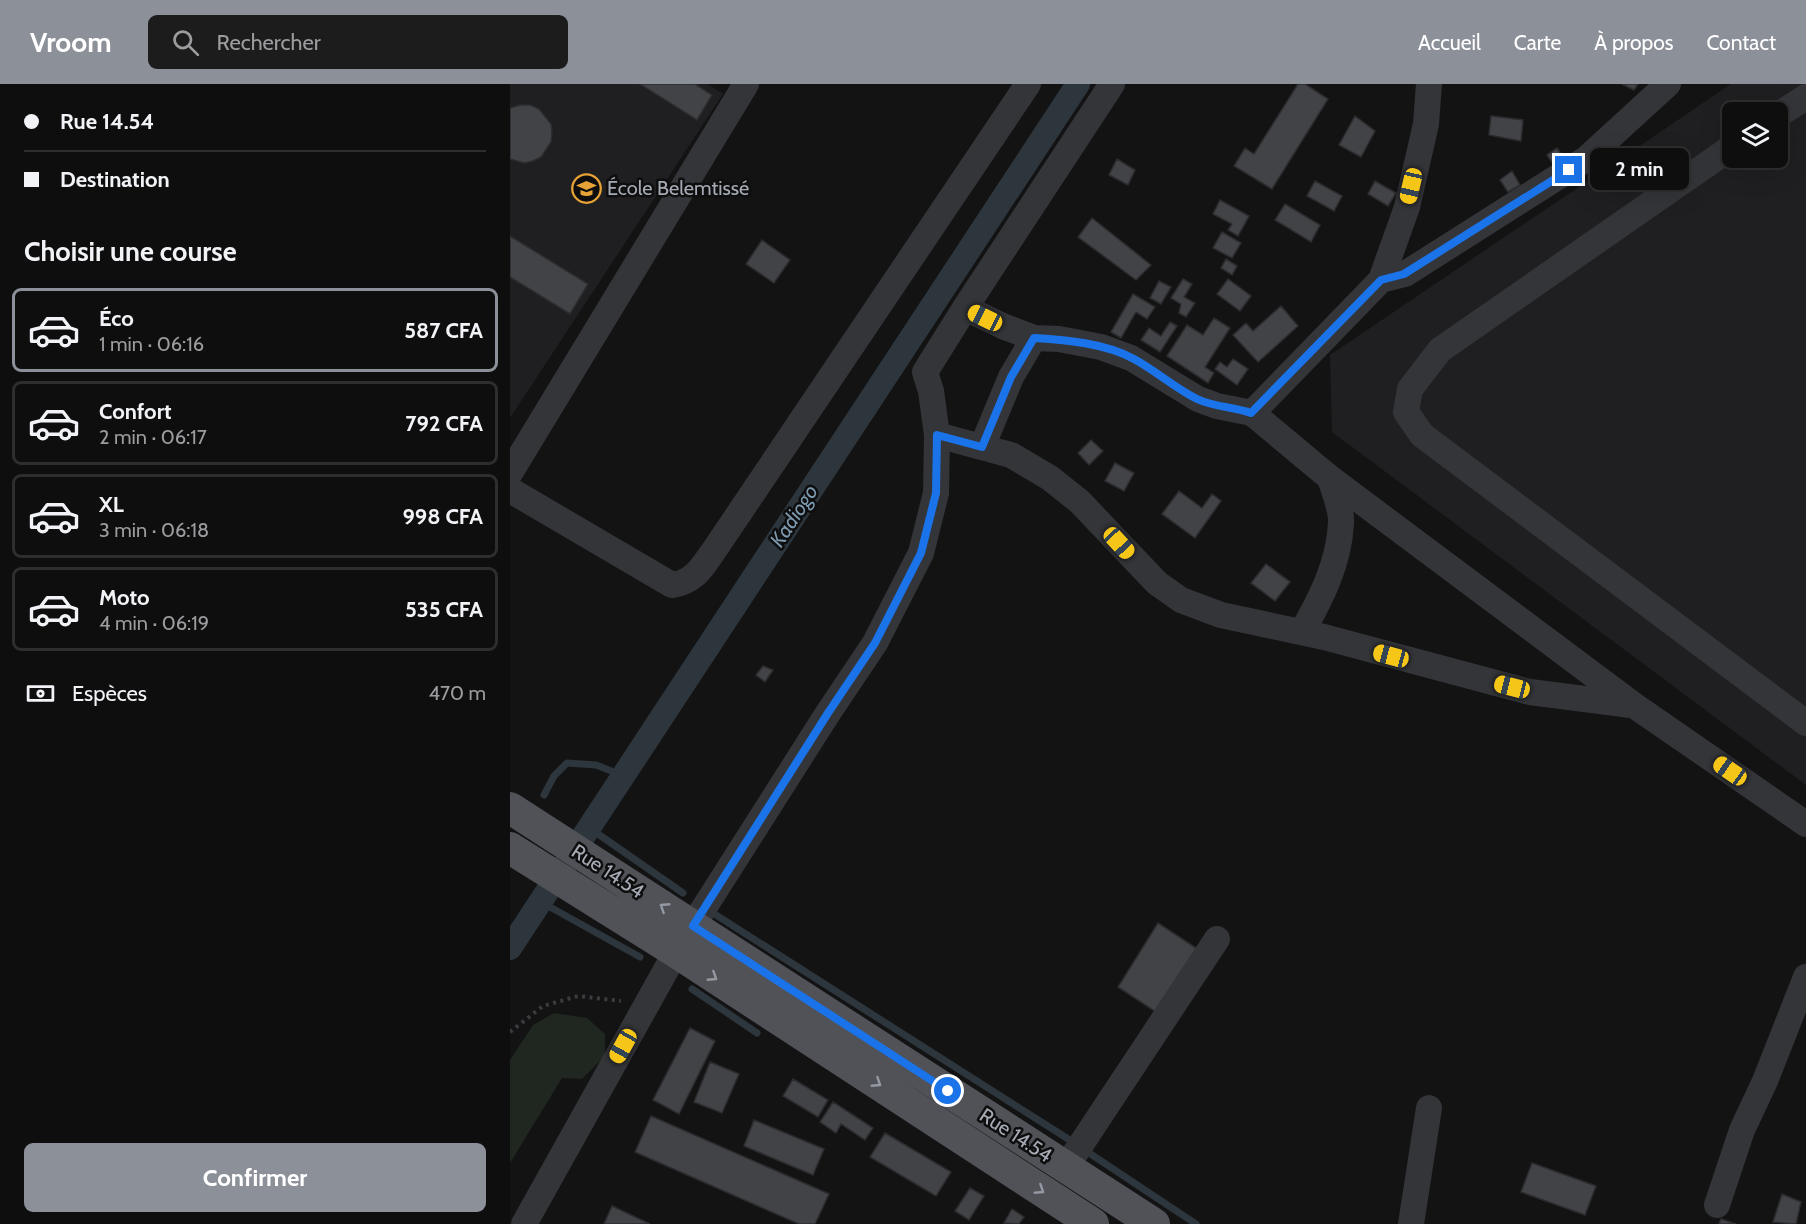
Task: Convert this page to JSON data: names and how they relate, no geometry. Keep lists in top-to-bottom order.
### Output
{
  "streets": {
    "main road": ["Rue 14.54"]
  },
  "water": ["Kadiogo"],
  "places": {
    "school or university": ["École Belemtissé"]
  },
  "page": {
    "header": "Vroom",
    "search": "Rechercher",
    "nav": [
      "Accueil",
      "Carte",
      "À propos",
      "Contact"
    ],
    "banner": ["Rue 14.54", "Destination"],
    "bubble": "2 min",
    "heading": "Choisir une course",
    "list": [
      {
        "name": "Éco",
        "note": "1 min · 06:16",
        "value": "587 CFA"
      },
      {
        "name": "Confort",
        "note": "2 min · 06:17",
        "value": "792 CFA"
      },
      {
        "name": "XL",
        "note": "3 min · 06:18",
        "value": "998 CFA"
      },
      {
        "name": "Moto",
        "note": "4 min · 06:19",
        "value": "535 CFA"
      }
    ],
    "pay": ["Espèces", "470 m"],
    "buttons": "Confirmer"
  }
}
